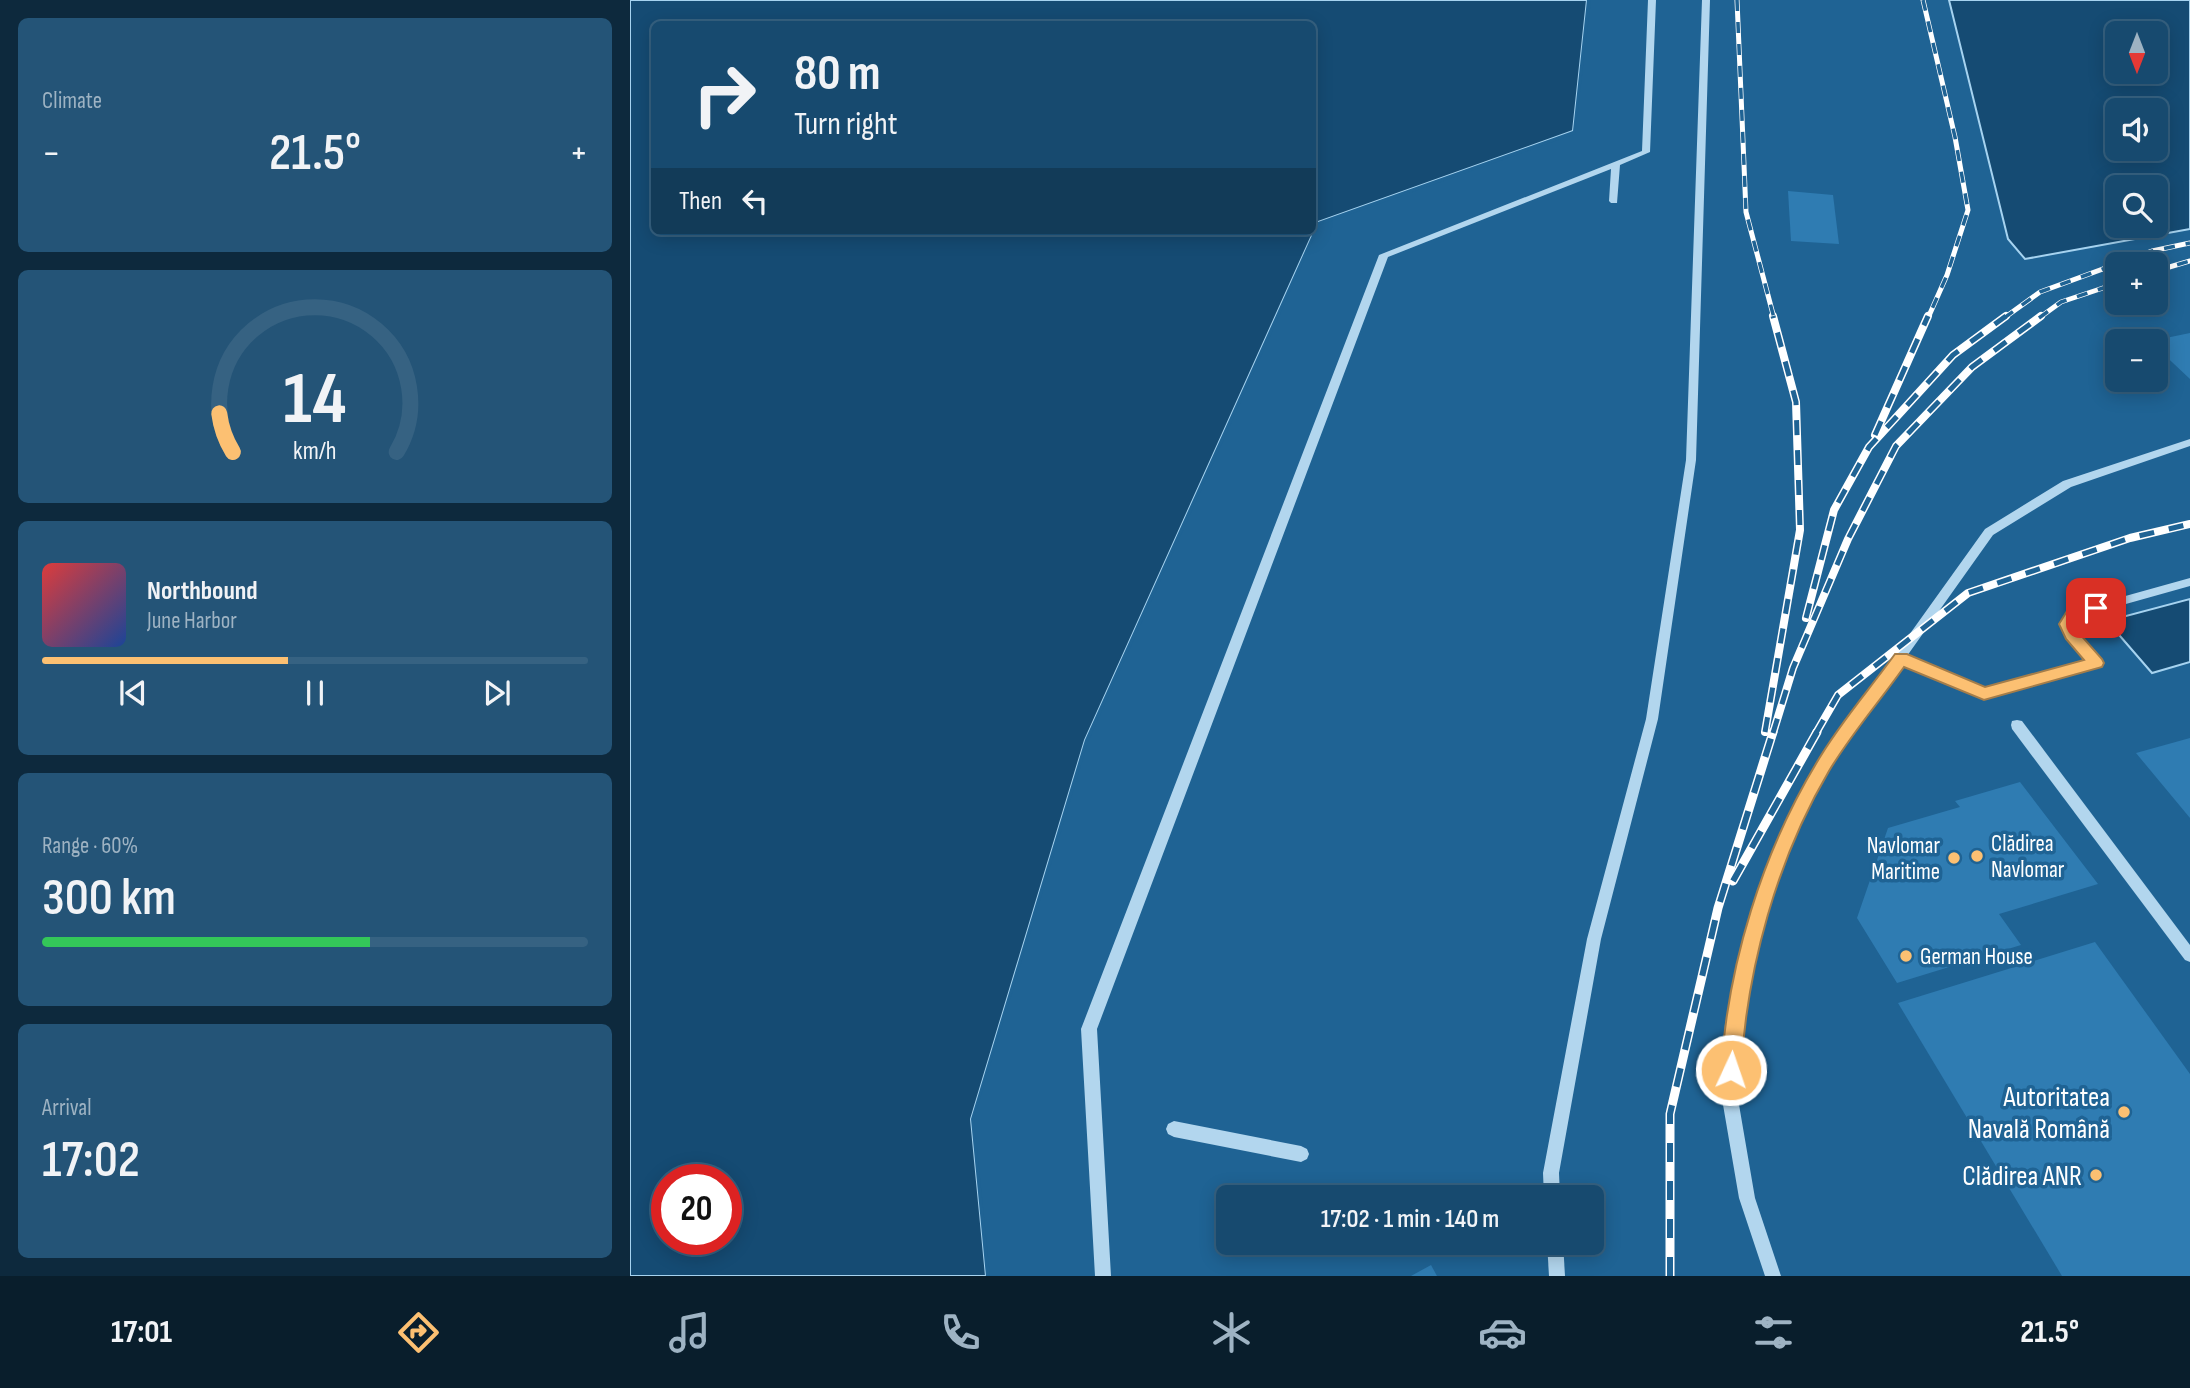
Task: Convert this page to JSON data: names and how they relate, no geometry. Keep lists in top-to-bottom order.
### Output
{
  "places": [
    "Clădirea Navlomar",
    "Navlomar Maritime",
    "German House",
    "Autoritatea Navală Română",
    "Clădirea ANR"
  ],
  "north": "bottom",
  "page": {
    "tile": [
      "Climate",
      ["Range · 60%", "300 km"],
      ["Arrival", "17:02"]
    ],
    "map_buttons": ["+", "−"],
    "turn": ["80 m", "Turn right"],
    "heat": ["−", "21.5°", "+"],
    "then": "Then",
    "song": ["Northbound", "June Harbor"],
    "limit": "20",
    "trip": "17:02 · 1 min · 140 m",
    "tabs": ["17:01", "21.5°"],
    "gauge": ["14", "km/h"]
  }
}
